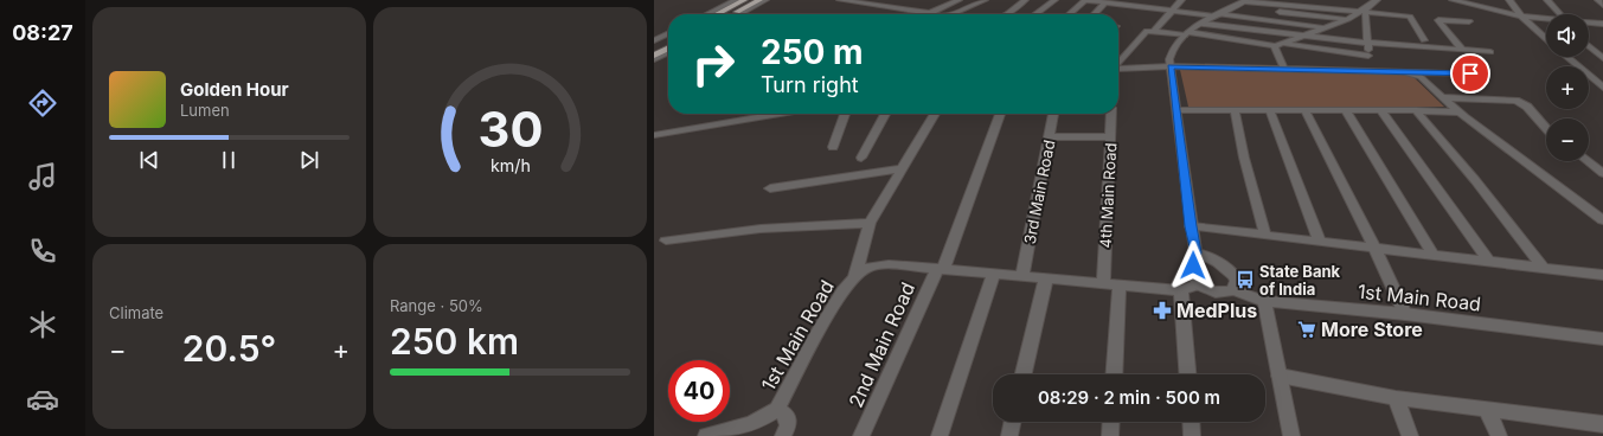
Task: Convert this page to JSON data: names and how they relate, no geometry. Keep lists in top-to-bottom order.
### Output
{
  "streets": {
    "street": [
      "3rd Main Road",
      "4th Main Road",
      "1st Main Road",
      "2nd Main Road"
    ]
  },
  "crossings": [
    ["3rd Main Road", "1st Main Road"],
    ["4th Main Road", "1st Main Road"],
    ["1st Main Road", "2nd Main Road"]
  ],
  "places": {
    "bus stop": ["State Bank of India"],
    "pharmacy": ["MedPlus"],
    "supermarket": ["More Store"]
  },
  "page": {
    "tabs": "08:27",
    "map_buttons": ["+", "−"],
    "turn": ["250 m", "Turn right"],
    "song": ["Golden Hour", "Lumen"],
    "tile": [
      "Climate",
      ["Range · 50%", "250 km"]
    ],
    "heat": ["−", "20.5°", "+"],
    "limit": "40",
    "trip": "08:29 · 2 min · 500 m",
    "gauge": ["30", "km/h"]
  }
}
